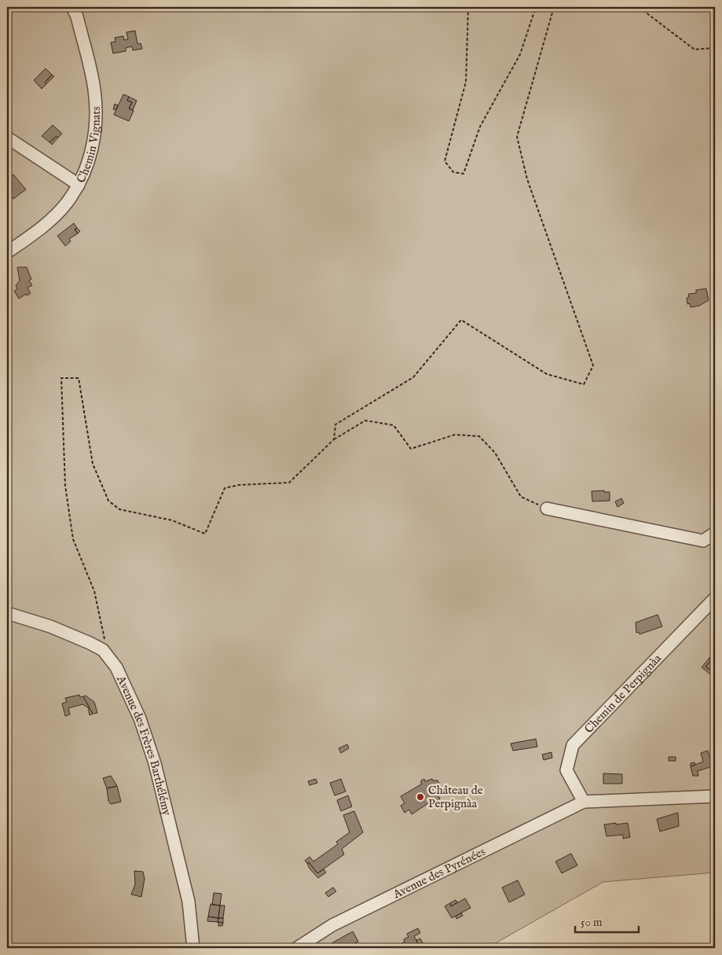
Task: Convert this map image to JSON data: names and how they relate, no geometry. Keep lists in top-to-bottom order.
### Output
{
  "streets": {
    "street": [
      "Chemin Vignats",
      "Chemin de Perpignàa",
      "Avenue des Frères Barthélémy",
      "Avenue des Pyrénées"
    ]
  },
  "crossings": [
    ["Chemin de Perpignàa", "Avenue des Pyrénées"]
  ],
  "places": ["Château de Perpignàa"],
  "scale_bar": "50 m"
}
